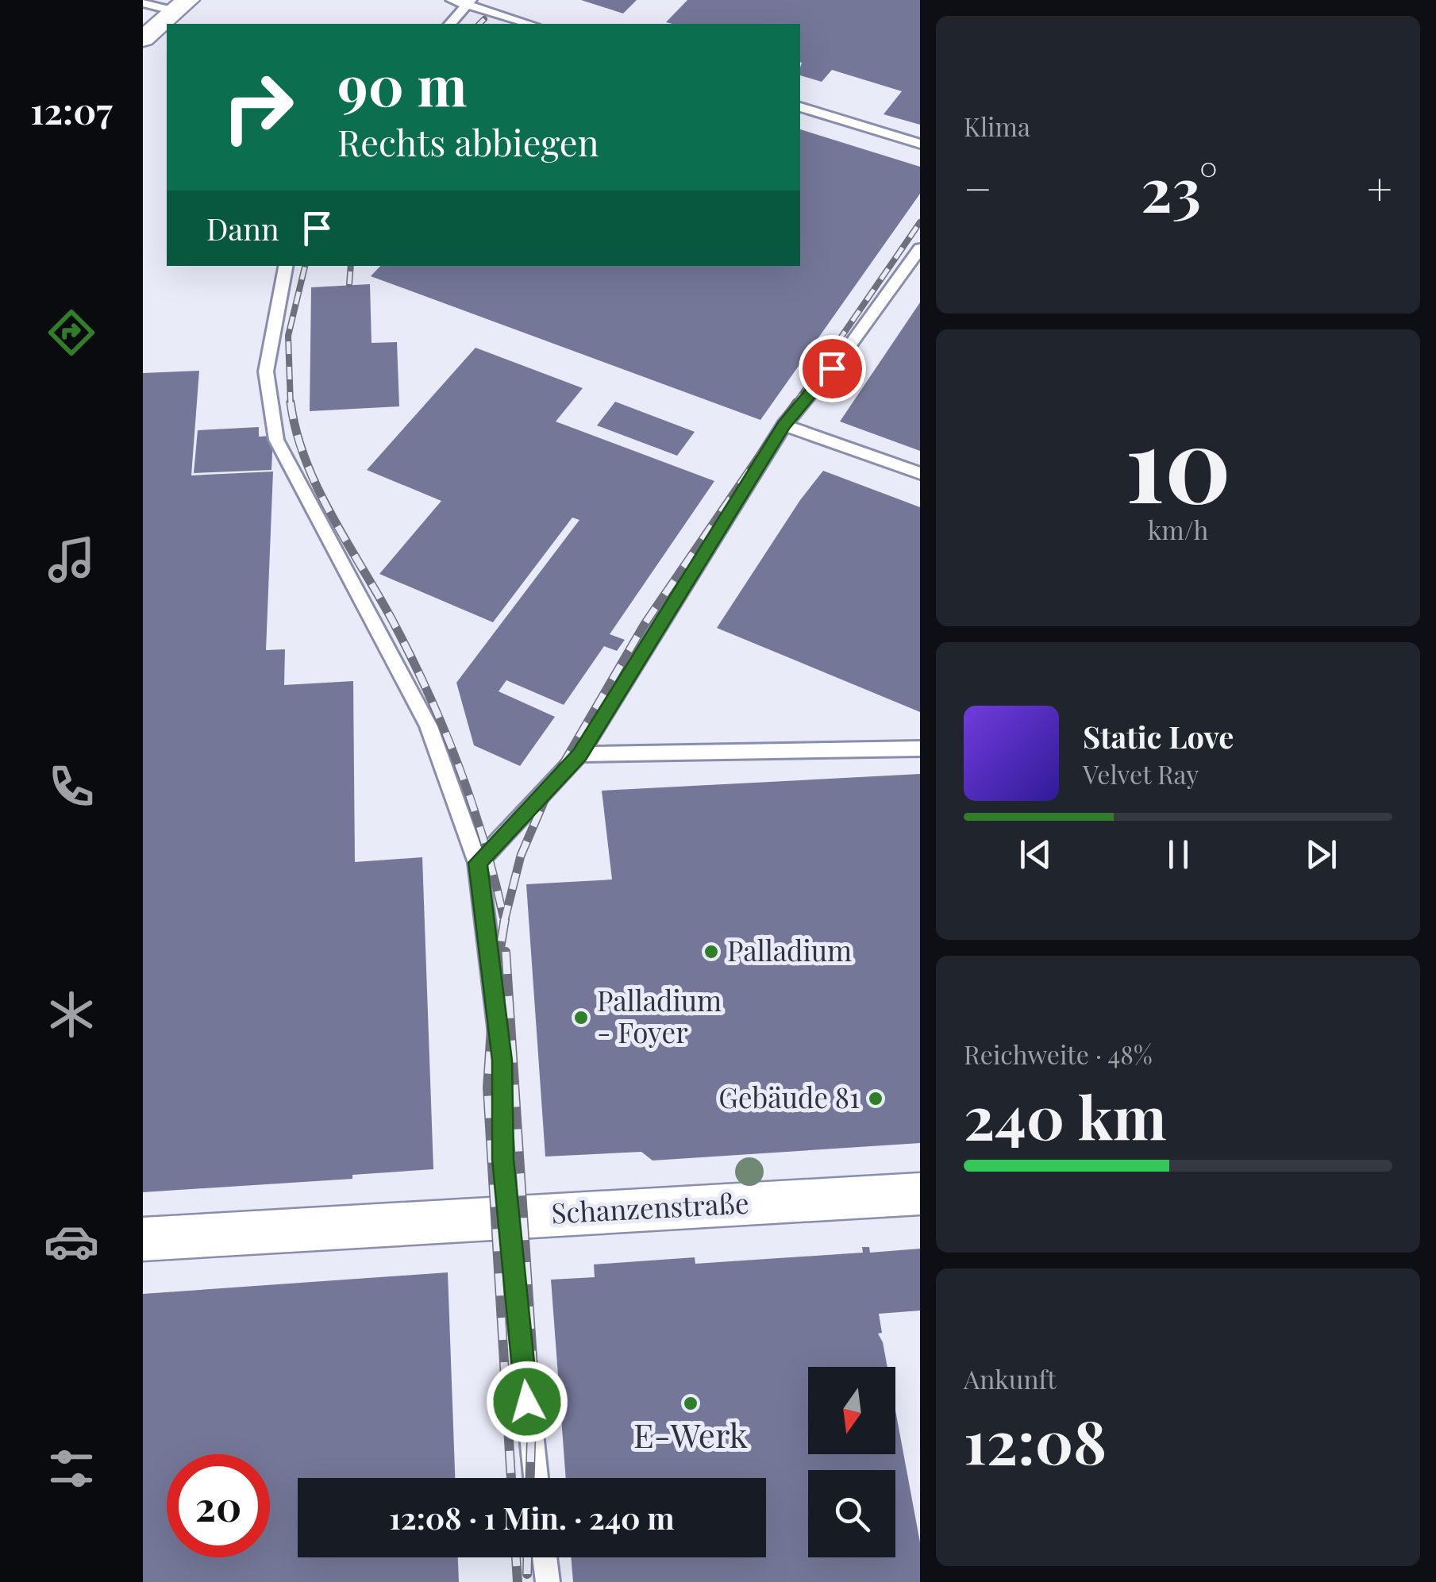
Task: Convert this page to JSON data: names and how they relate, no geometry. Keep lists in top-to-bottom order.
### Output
{
  "streets": {
    "street": ["Schanzenstraße"]
  },
  "places": [
    "Palladium",
    "Palladium - Foyer",
    "Gebäude 81",
    "E-Werk"
  ],
  "north": "bottom",
  "page": {
    "tabs": "12:07",
    "tile": [
      "Klima",
      ["10", "km/h"],
      ["Reichweite · 48%", "240 km"],
      ["Ankunft", "12:08"]
    ],
    "turn": ["90 m", "Rechts abbiegen"],
    "heat": ["−", "23°", "+"],
    "then": "Dann",
    "song": ["Static Love", "Velvet Ray"],
    "limit": "20",
    "trip": "12:08 · 1 Min. · 240 m"
  }
}
